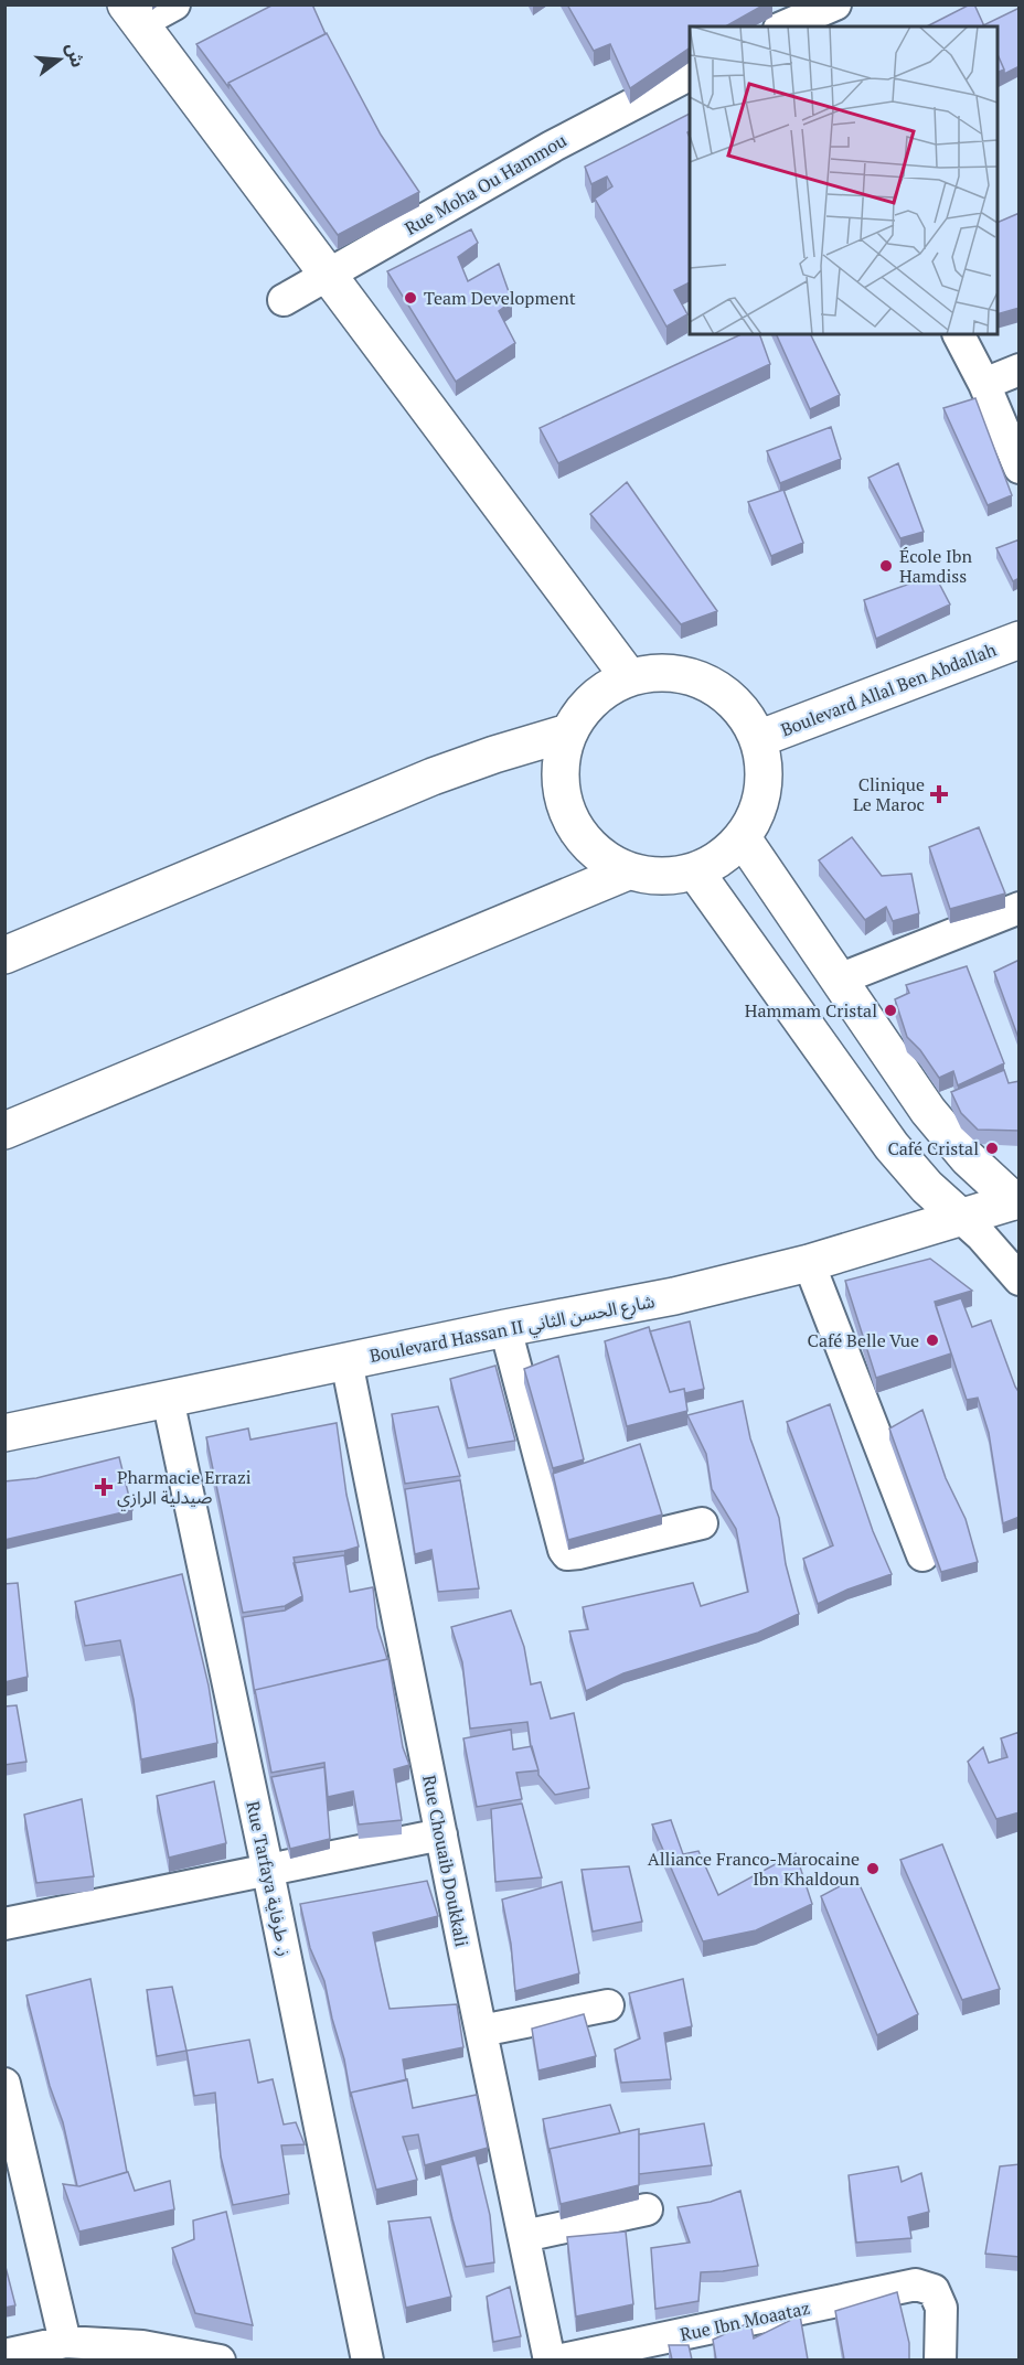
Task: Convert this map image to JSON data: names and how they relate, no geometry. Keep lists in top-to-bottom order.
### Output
{
  "streets": {
    "main road": ["Boulevard Allal Ben Abdallah", "Boulevard Hassan II شارع الحسن الثاني"],
    "street": [
      "Rue Moha Ou Hammou",
      "Rue Chouaib Doukkali",
      "Rue Tarfaya ز. طرفاية",
      "Rue Ibn Moaataz"
    ]
  },
  "crossings": [
    ["Boulevard Hassan II شارع الحسن الثاني", "Rue Chouaib Doukkali"],
    ["Boulevard Hassan II شارع الحسن الثاني", "Rue Tarfaya ز. طرفاية"]
  ],
  "places": {
    "other": [
      "Team Development",
      "École Ibn Hamdiss",
      "Hammam Cristal",
      "Café Cristal",
      "Café Belle Vue",
      "Alliance Franco-Marocaine Ibn Khaldoun"
    ],
    "health": ["Clinique Le Maroc", "Pharmacie Errazi صيدلية الرازي"]
  },
  "north": "right"
}
